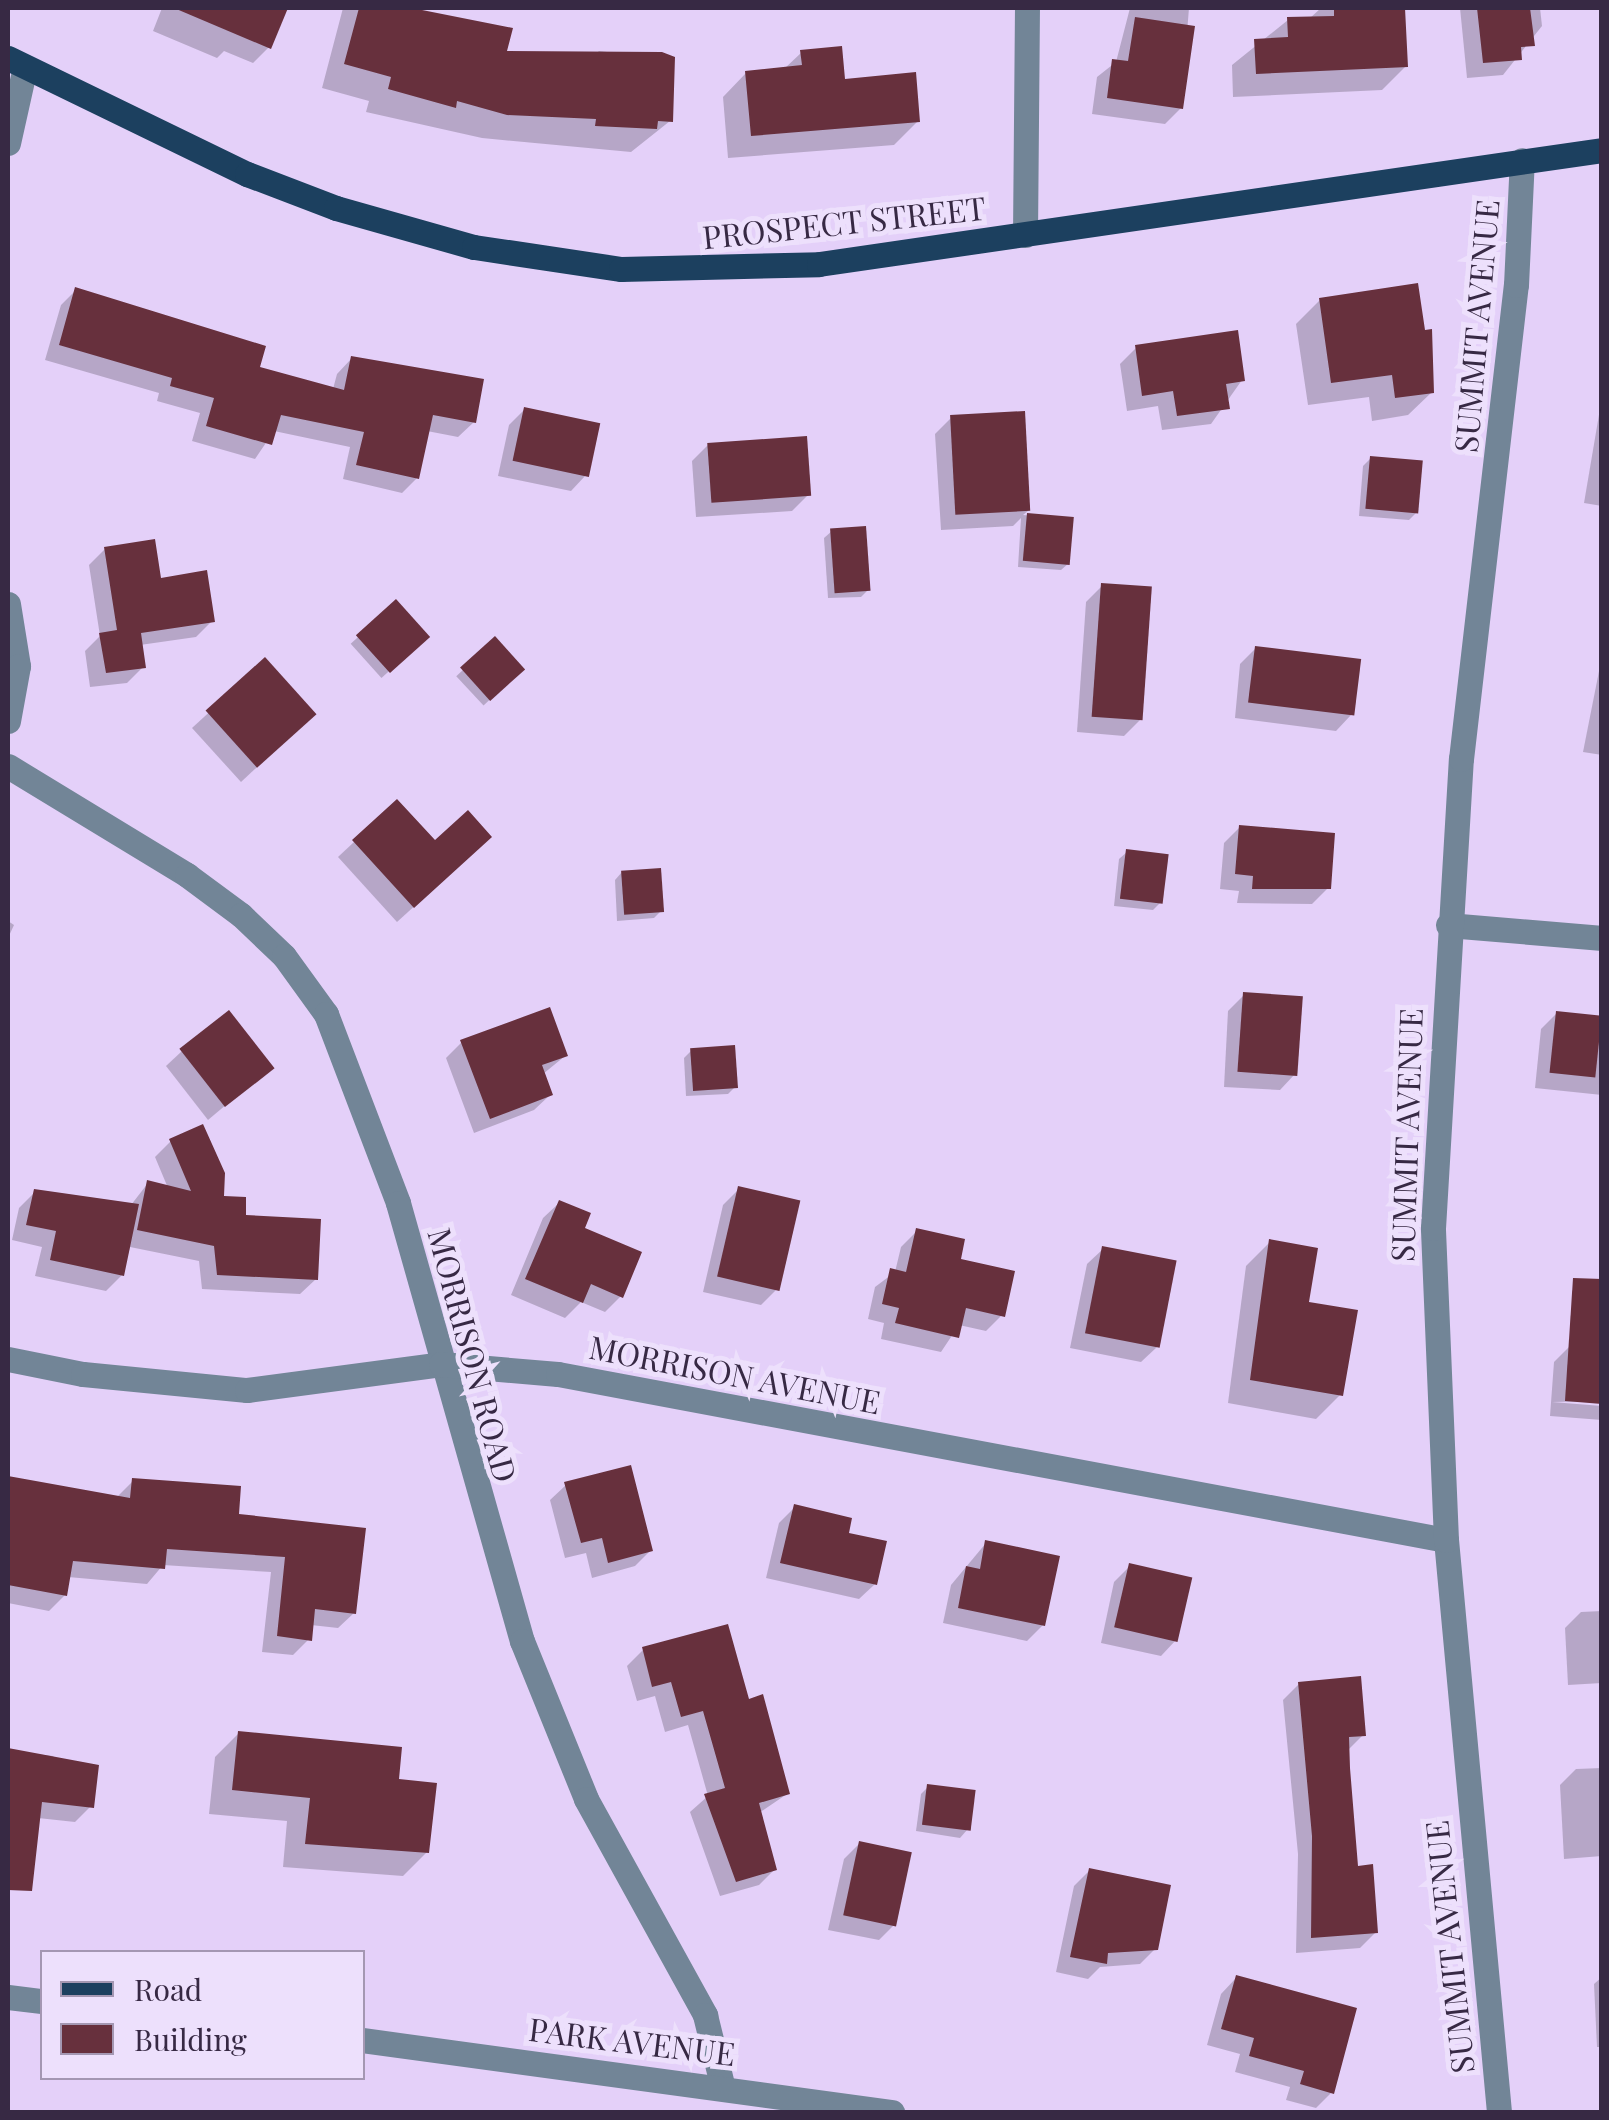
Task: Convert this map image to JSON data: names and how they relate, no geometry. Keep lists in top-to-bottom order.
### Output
{
  "streets": {
    "main road": ["PROSPECT STREET"],
    "street": [
      "SUMMIT AVENUE",
      "MORRISON ROAD",
      "MORRISON AVENUE",
      "PARK AVENUE"
    ]
  },
  "crossings": [
    ["PROSPECT STREET", "SUMMIT AVENUE"],
    ["SUMMIT AVENUE", "MORRISON AVENUE"],
    ["MORRISON ROAD", "MORRISON AVENUE"],
    ["MORRISON ROAD", "PARK AVENUE"]
  ],
  "legend": ["Road", "Building"]
}
